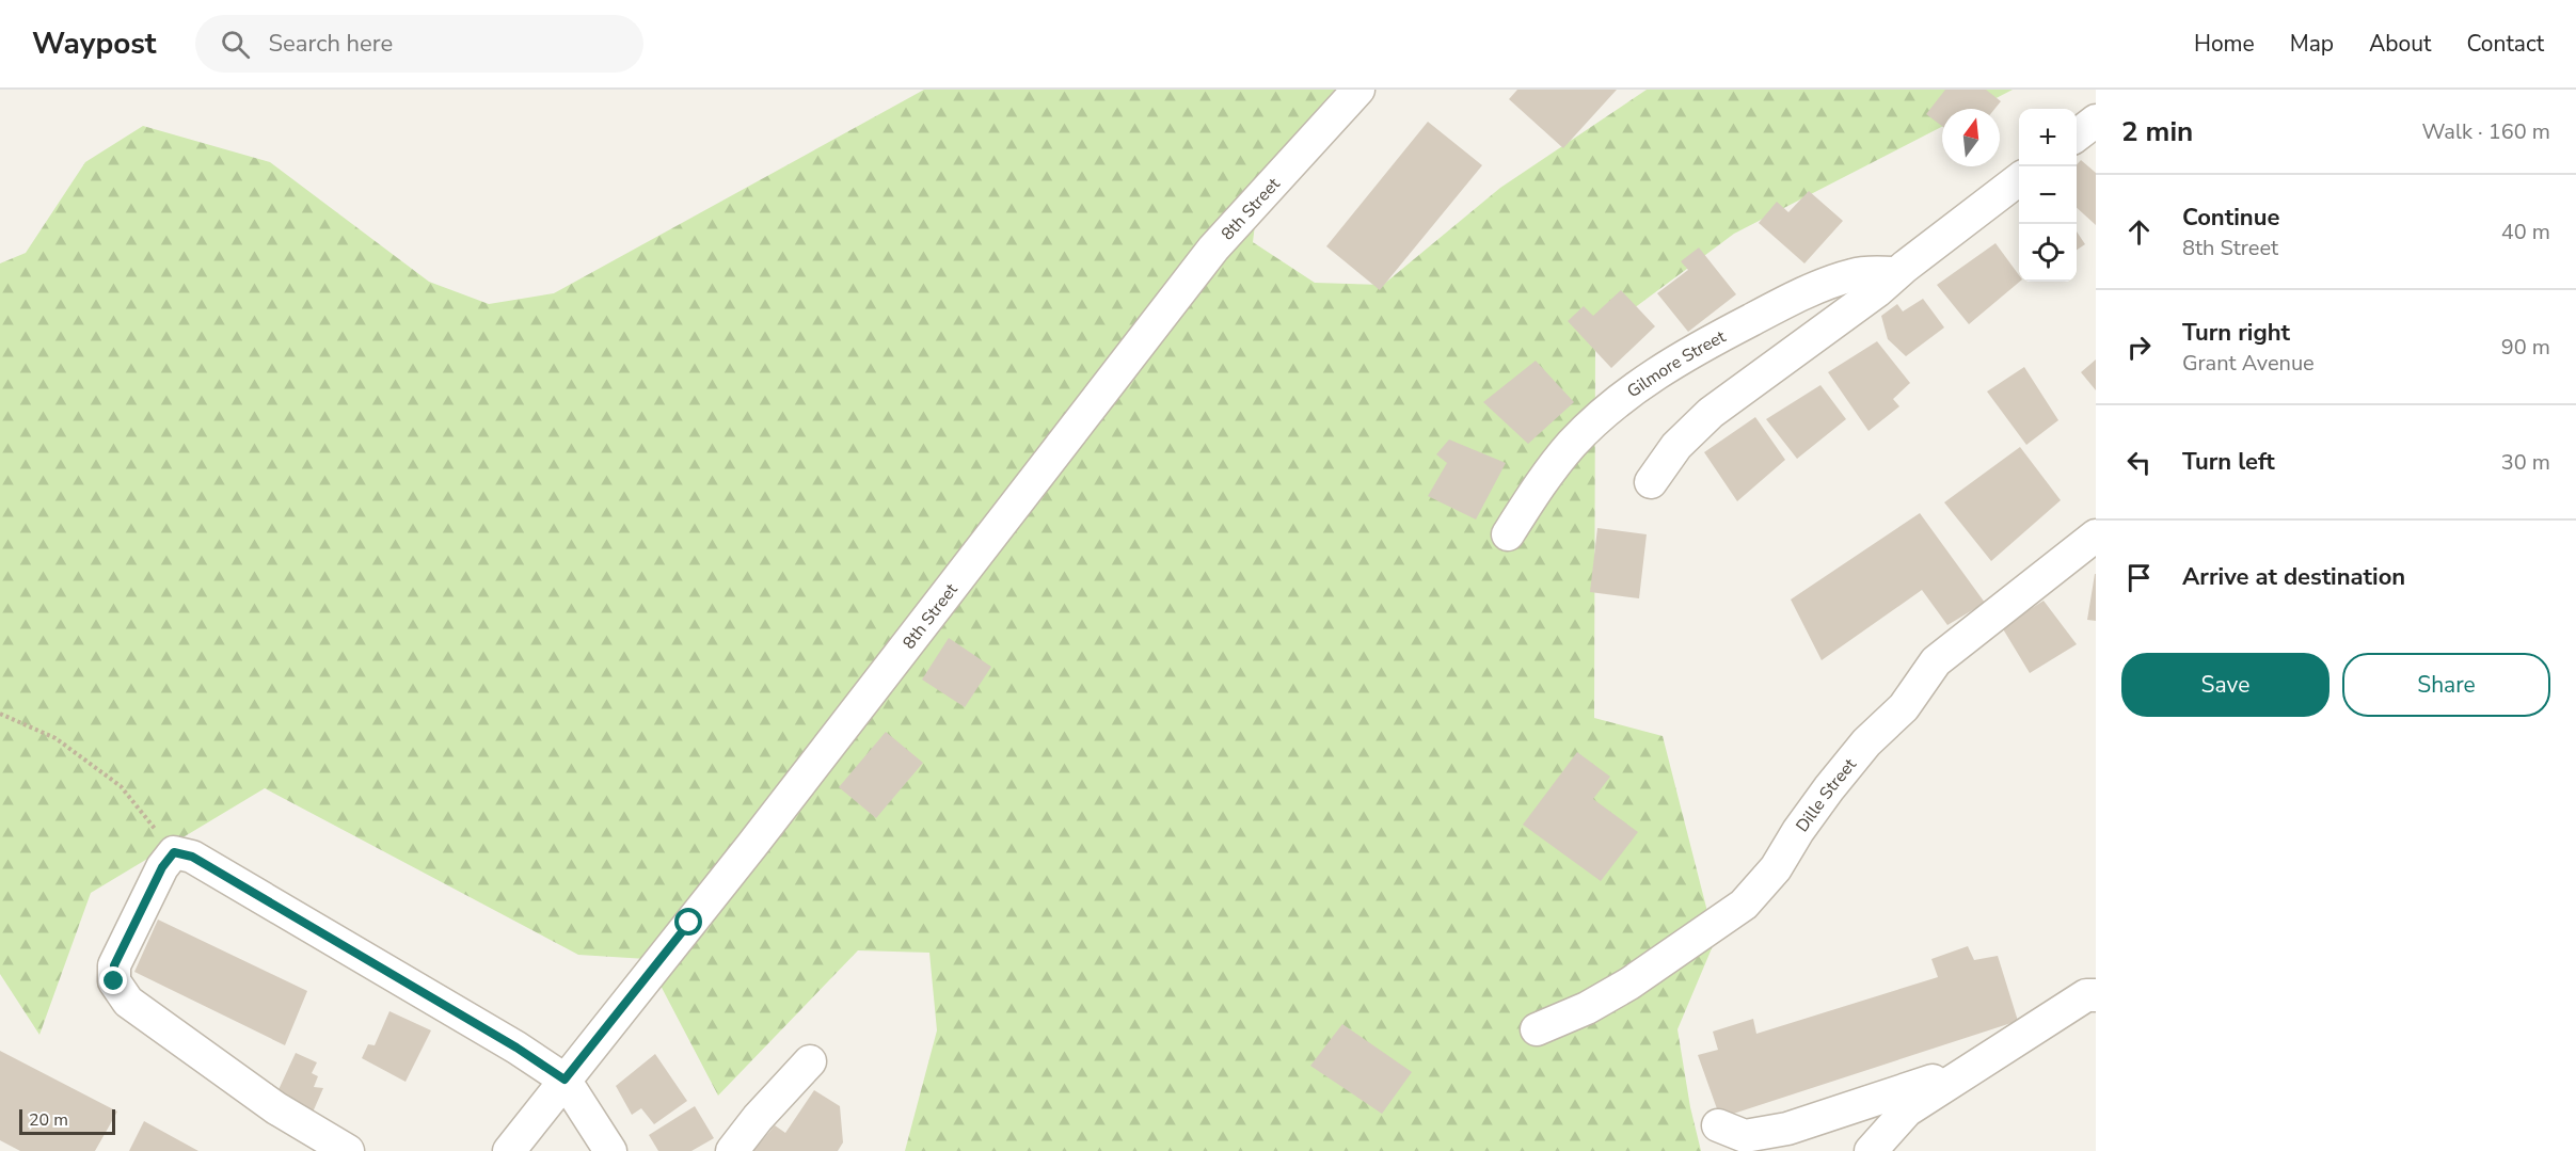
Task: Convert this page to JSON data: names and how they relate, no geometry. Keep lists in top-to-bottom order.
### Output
{
  "streets": {
    "street": ["8th Street", "Gilmore Street", "Dille Street"]
  },
  "scale_bar": "20 m",
  "north": "top",
  "page": {
    "header": "Waypost",
    "search": "Search here",
    "nav": [
      "Home",
      "Map",
      "About",
      "Contact"
    ],
    "heading": ["2 min", "Walk · 160 m"],
    "map_buttons": ["+", "−"],
    "list": [
      ["Continue", "8th Street", "40 m"],
      ["Turn right", "Grant Avenue", "90 m"],
      ["Turn left", "30 m"],
      "Arrive at destination"
    ],
    "buttons": ["Save", "Share"],
    "scale": "20 m"
  }
}
